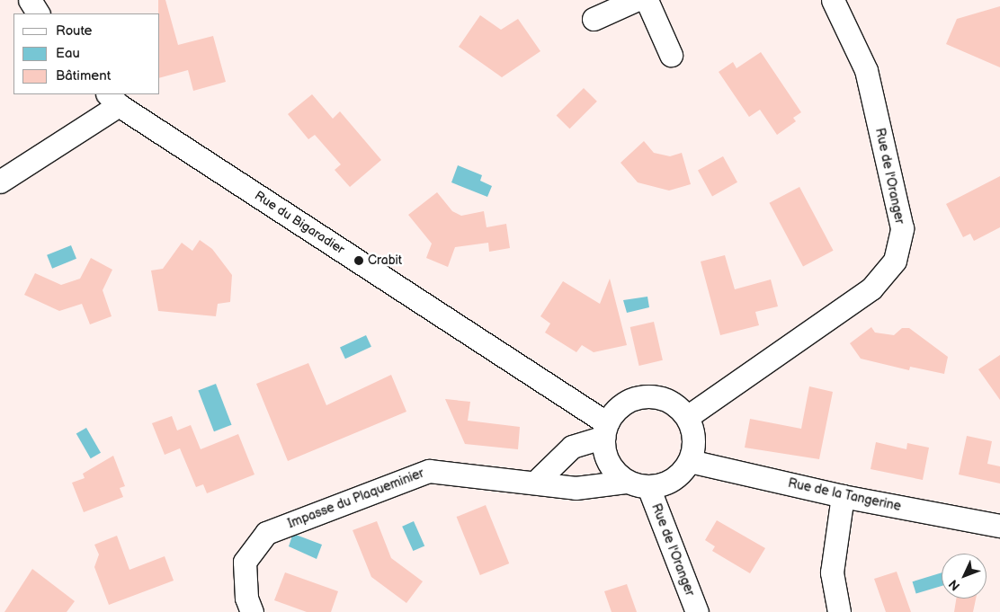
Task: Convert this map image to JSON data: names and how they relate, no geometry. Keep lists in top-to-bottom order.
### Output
{
  "streets": {
    "street": [
      "Rue de l'Oranger",
      "Rue du Bigaradier",
      "Rue de la Tangerine",
      "Impasse du Plaqueminier"
    ]
  },
  "crossings": [
    ["Rue de l'Oranger", "Rue du Bigaradier"],
    ["Rue de l'Oranger", "Rue de la Tangerine"],
    ["Rue de l'Oranger", "Impasse du Plaqueminier"],
    ["Rue du Bigaradier", "Rue de la Tangerine"],
    ["Rue du Bigaradier", "Impasse du Plaqueminier"],
    ["Rue de la Tangerine", "Impasse du Plaqueminier"]
  ],
  "places": ["Crabit"],
  "legend": ["Route", "Eau", "Bâtiment"],
  "north": "bottom left"
}
